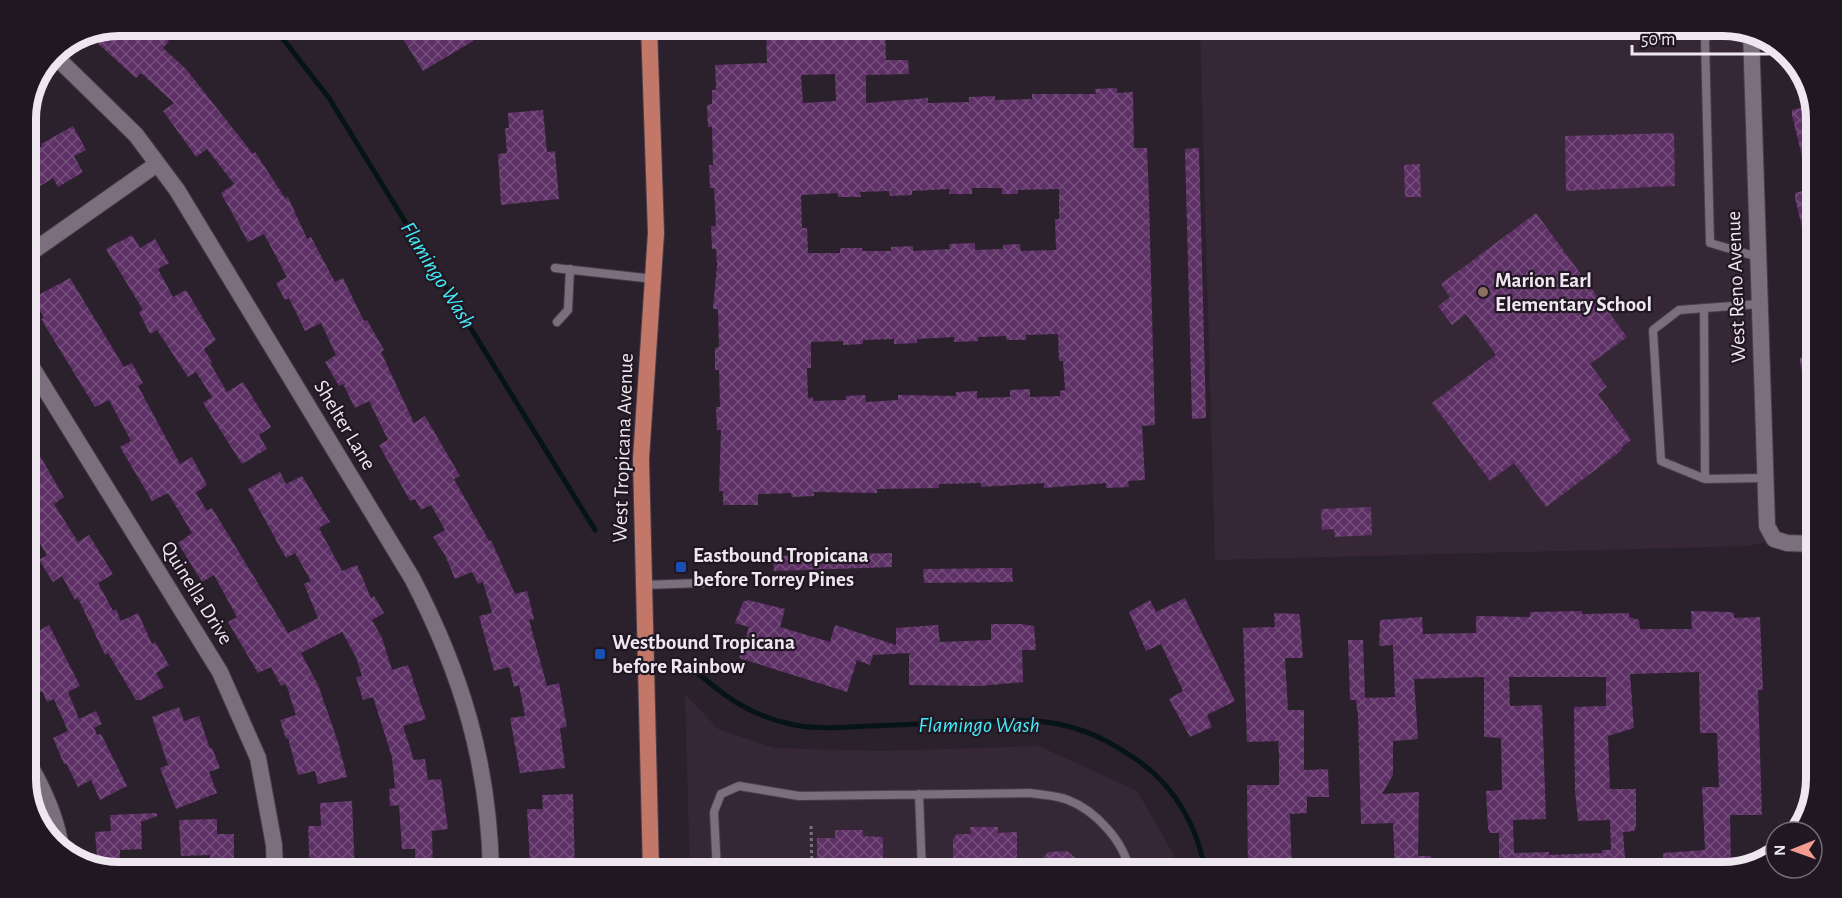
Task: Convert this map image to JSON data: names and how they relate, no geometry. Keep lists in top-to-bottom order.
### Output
{
  "streets": {
    "main road": ["West Tropicana Avenue"],
    "street": ["West Reno Avenue", "Shelter Lane", "Quinella Drive"]
  },
  "water": ["Flamingo Wash"],
  "places": {
    "other": ["Marion Earl Elementary School"],
    "transit": ["Eastbound Tropicana before Torrey Pines", "Westbound Tropicana before Rainbow"]
  },
  "scale_bar": "50 m",
  "north": "left"
}
